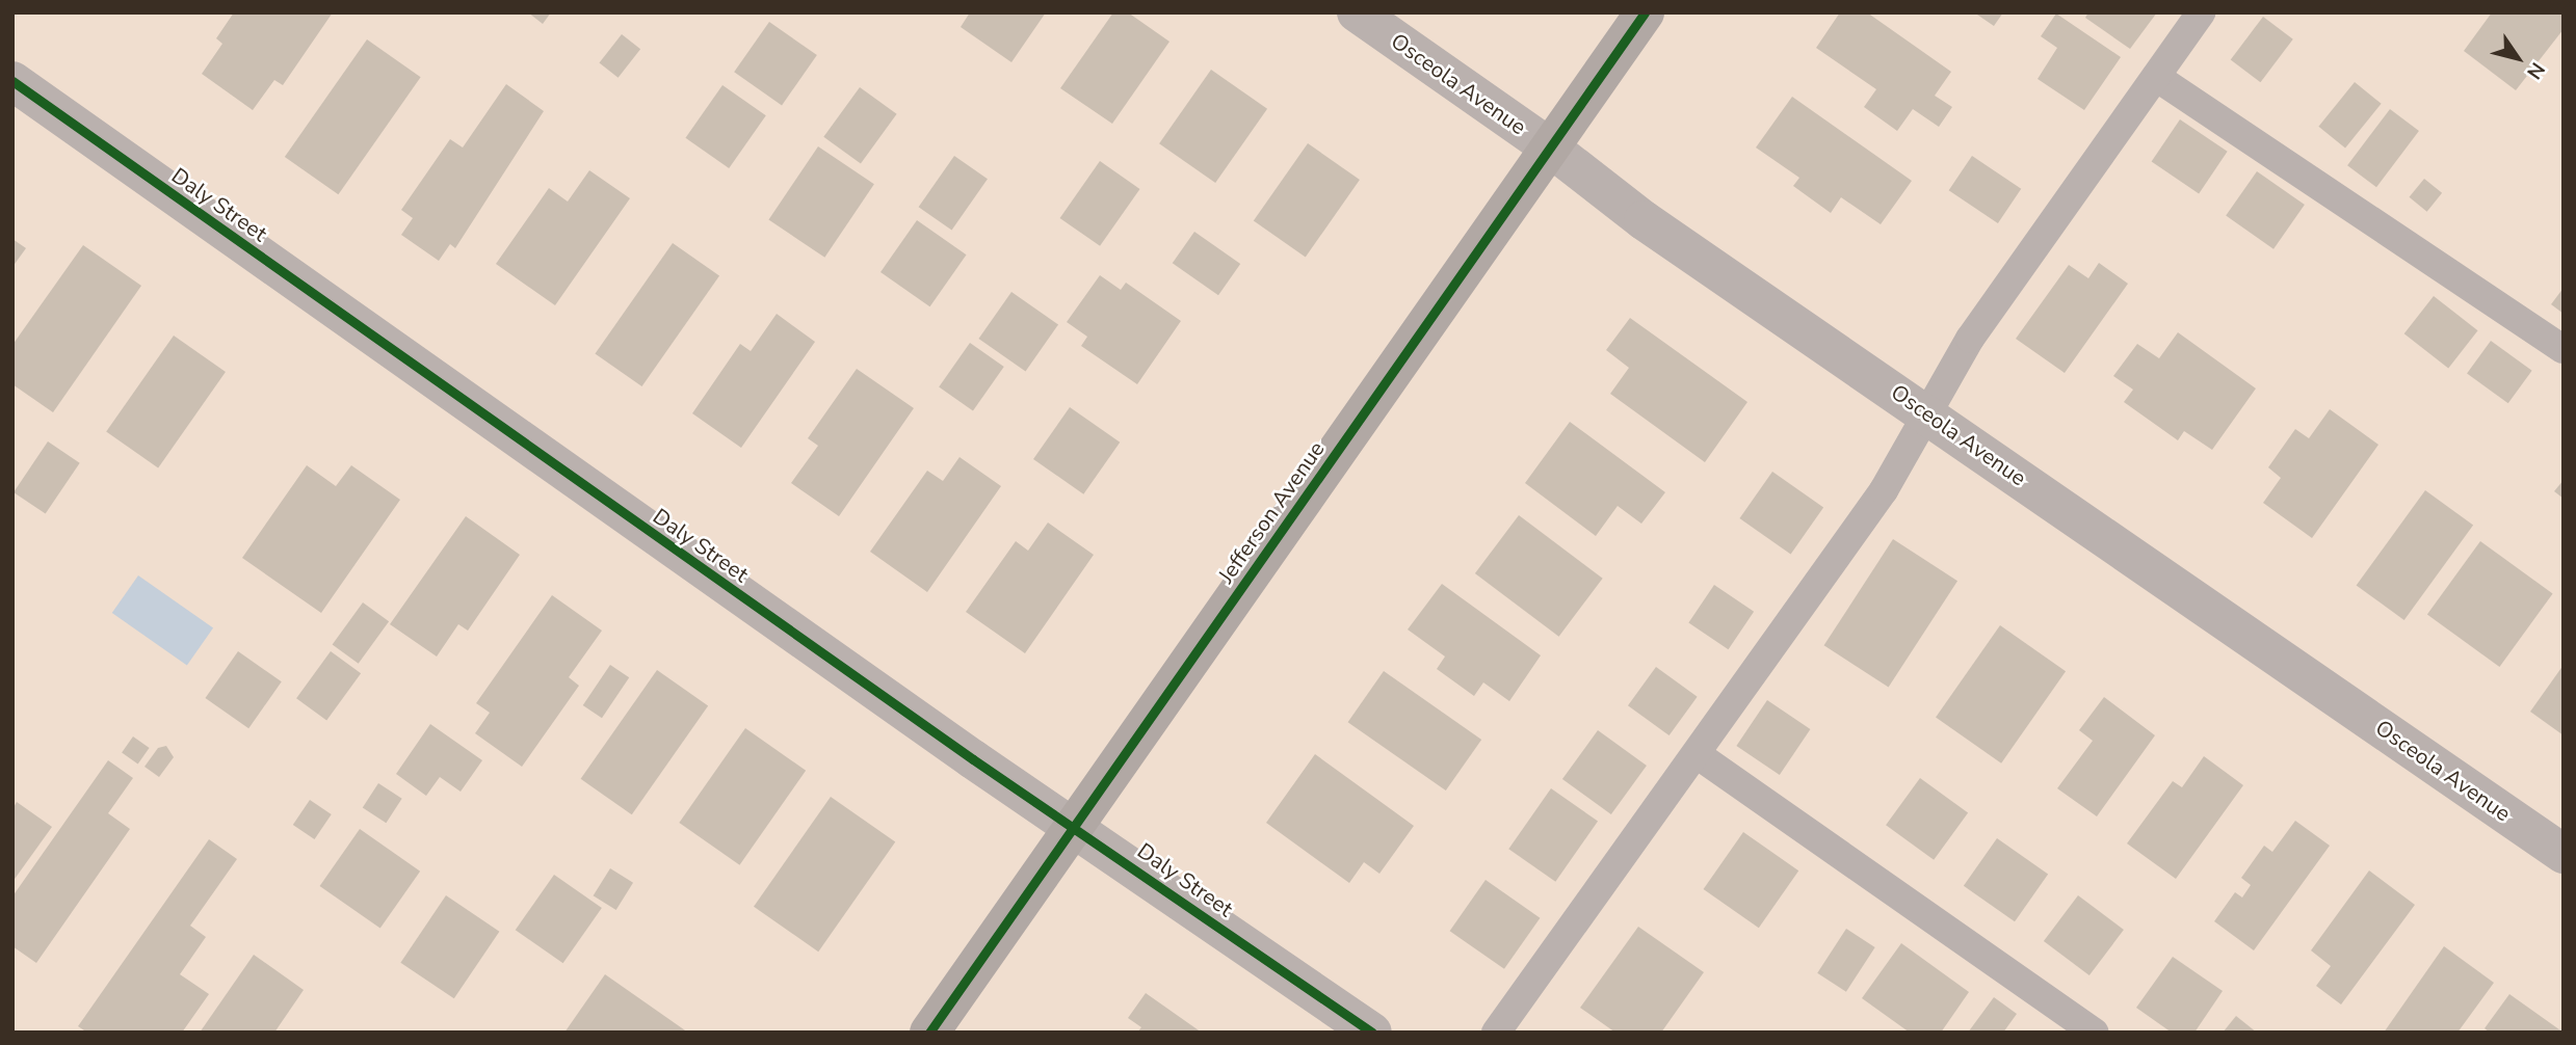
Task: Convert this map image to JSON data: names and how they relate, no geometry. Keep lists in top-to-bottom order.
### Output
{
  "streets": {
    "street": ["Osceola Avenue", "Daly Street", "Jefferson Avenue"]
  },
  "crossings": [
    ["Osceola Avenue", "Jefferson Avenue"],
    ["Daly Street", "Jefferson Avenue"]
  ],
  "north": "bottom right"
}
